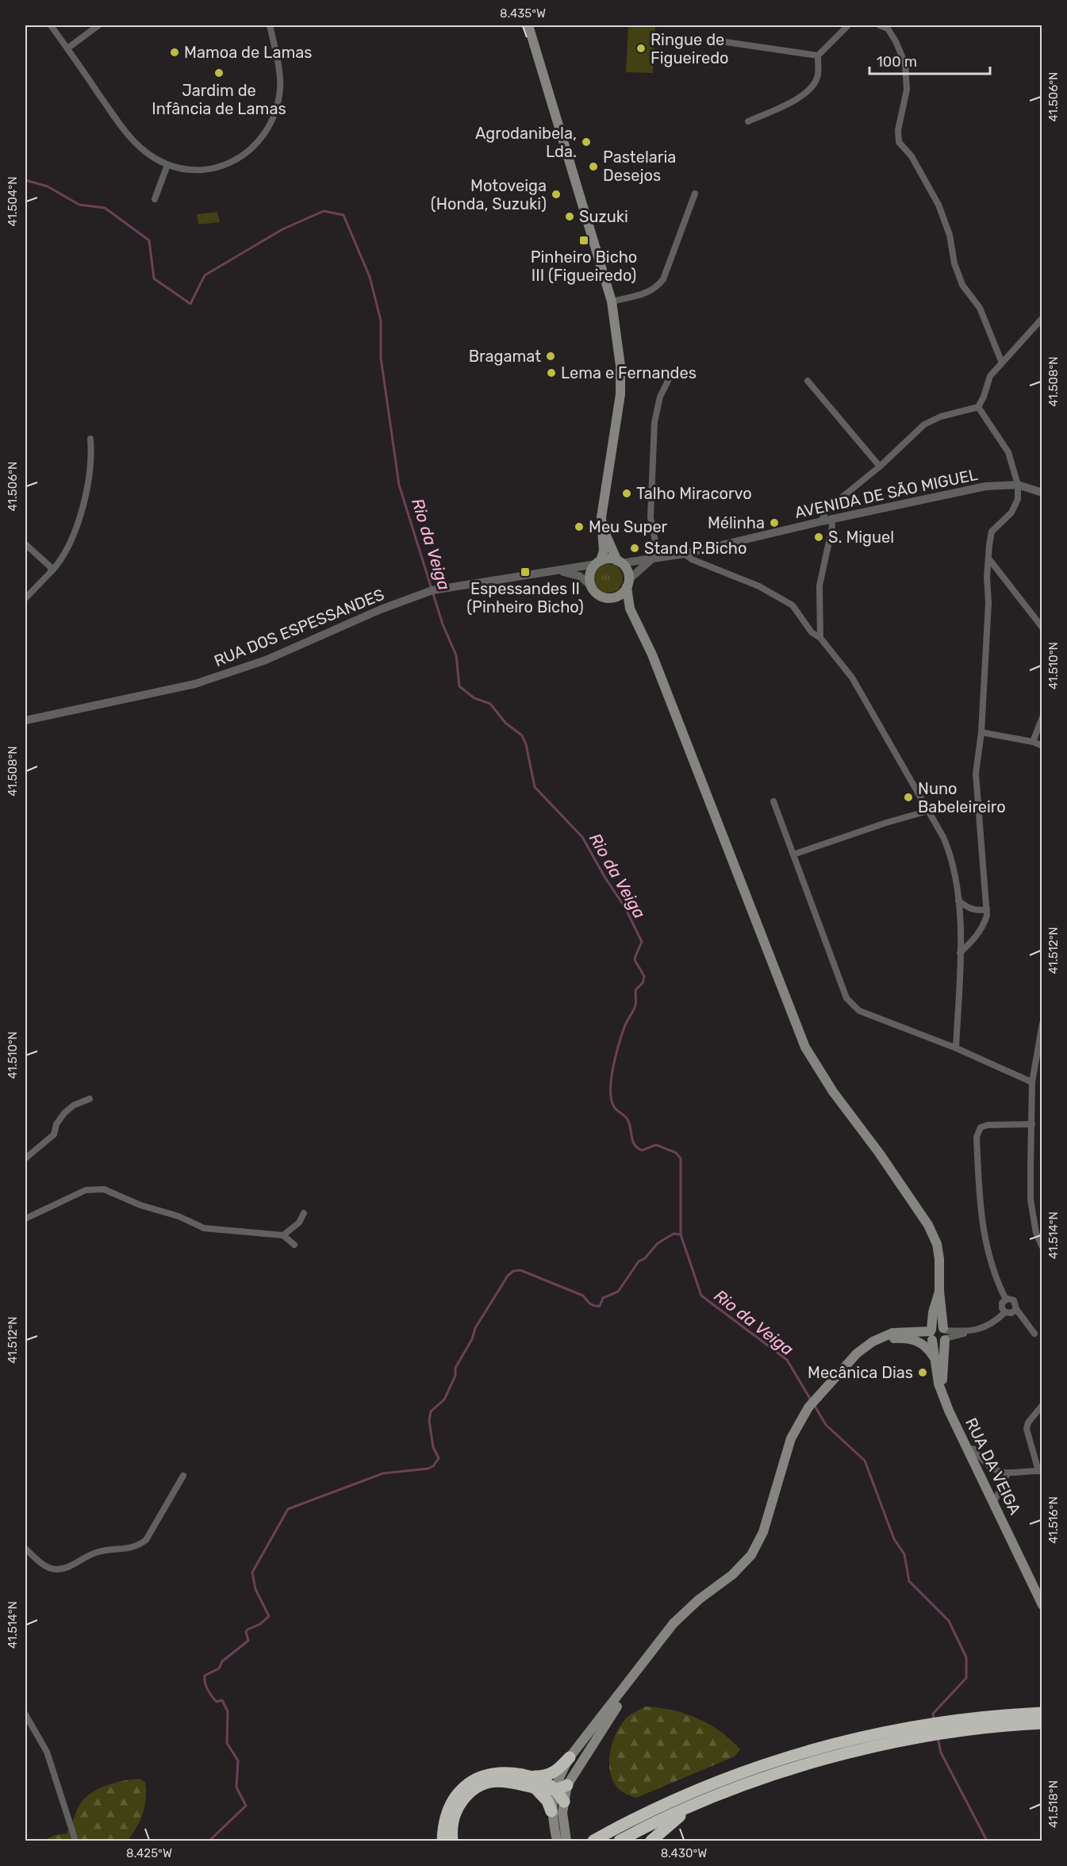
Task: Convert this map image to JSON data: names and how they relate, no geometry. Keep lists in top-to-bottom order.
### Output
{
  "streets": {
    "main road": ["RUA DA VEIGA"],
    "street": ["AVENIDA DE SÃO MIGUEL", "RUA DOS ESPESSANDES"]
  },
  "water": ["Rio da Veiga"],
  "places": {
    "other": [
      "Ringue de Figueiredo",
      "Mamoa de Lamas",
      "Jardim de Infância de Lamas",
      "Agrodanibela, Lda.",
      "Pastelaria Desejos",
      "Motoveiga (Honda, Suzuki)",
      "Suzuki",
      "Bragamat",
      "Lema e Fernandes",
      "Talho Miracorvo",
      "Mélinha",
      "Meu Super",
      "S. Miguel",
      "Stand P.Bicho",
      "Nuno Babeleireiro",
      "Mecânica Dias"
    ],
    "transit": ["Pinheiro Bicho III (Figueiredo)", "Espessandes II (Pinheiro Bicho)"]
  },
  "scale_bar": "100 m",
  "coordinates": [
    "8.435°W",
    "41.506°N",
    "41.504°N",
    "41.508°N",
    "41.510°N",
    "41.512°N",
    "41.514°N",
    "41.516°N",
    "41.518°N",
    "8.425°W",
    "8.430°W"
  ]
}
